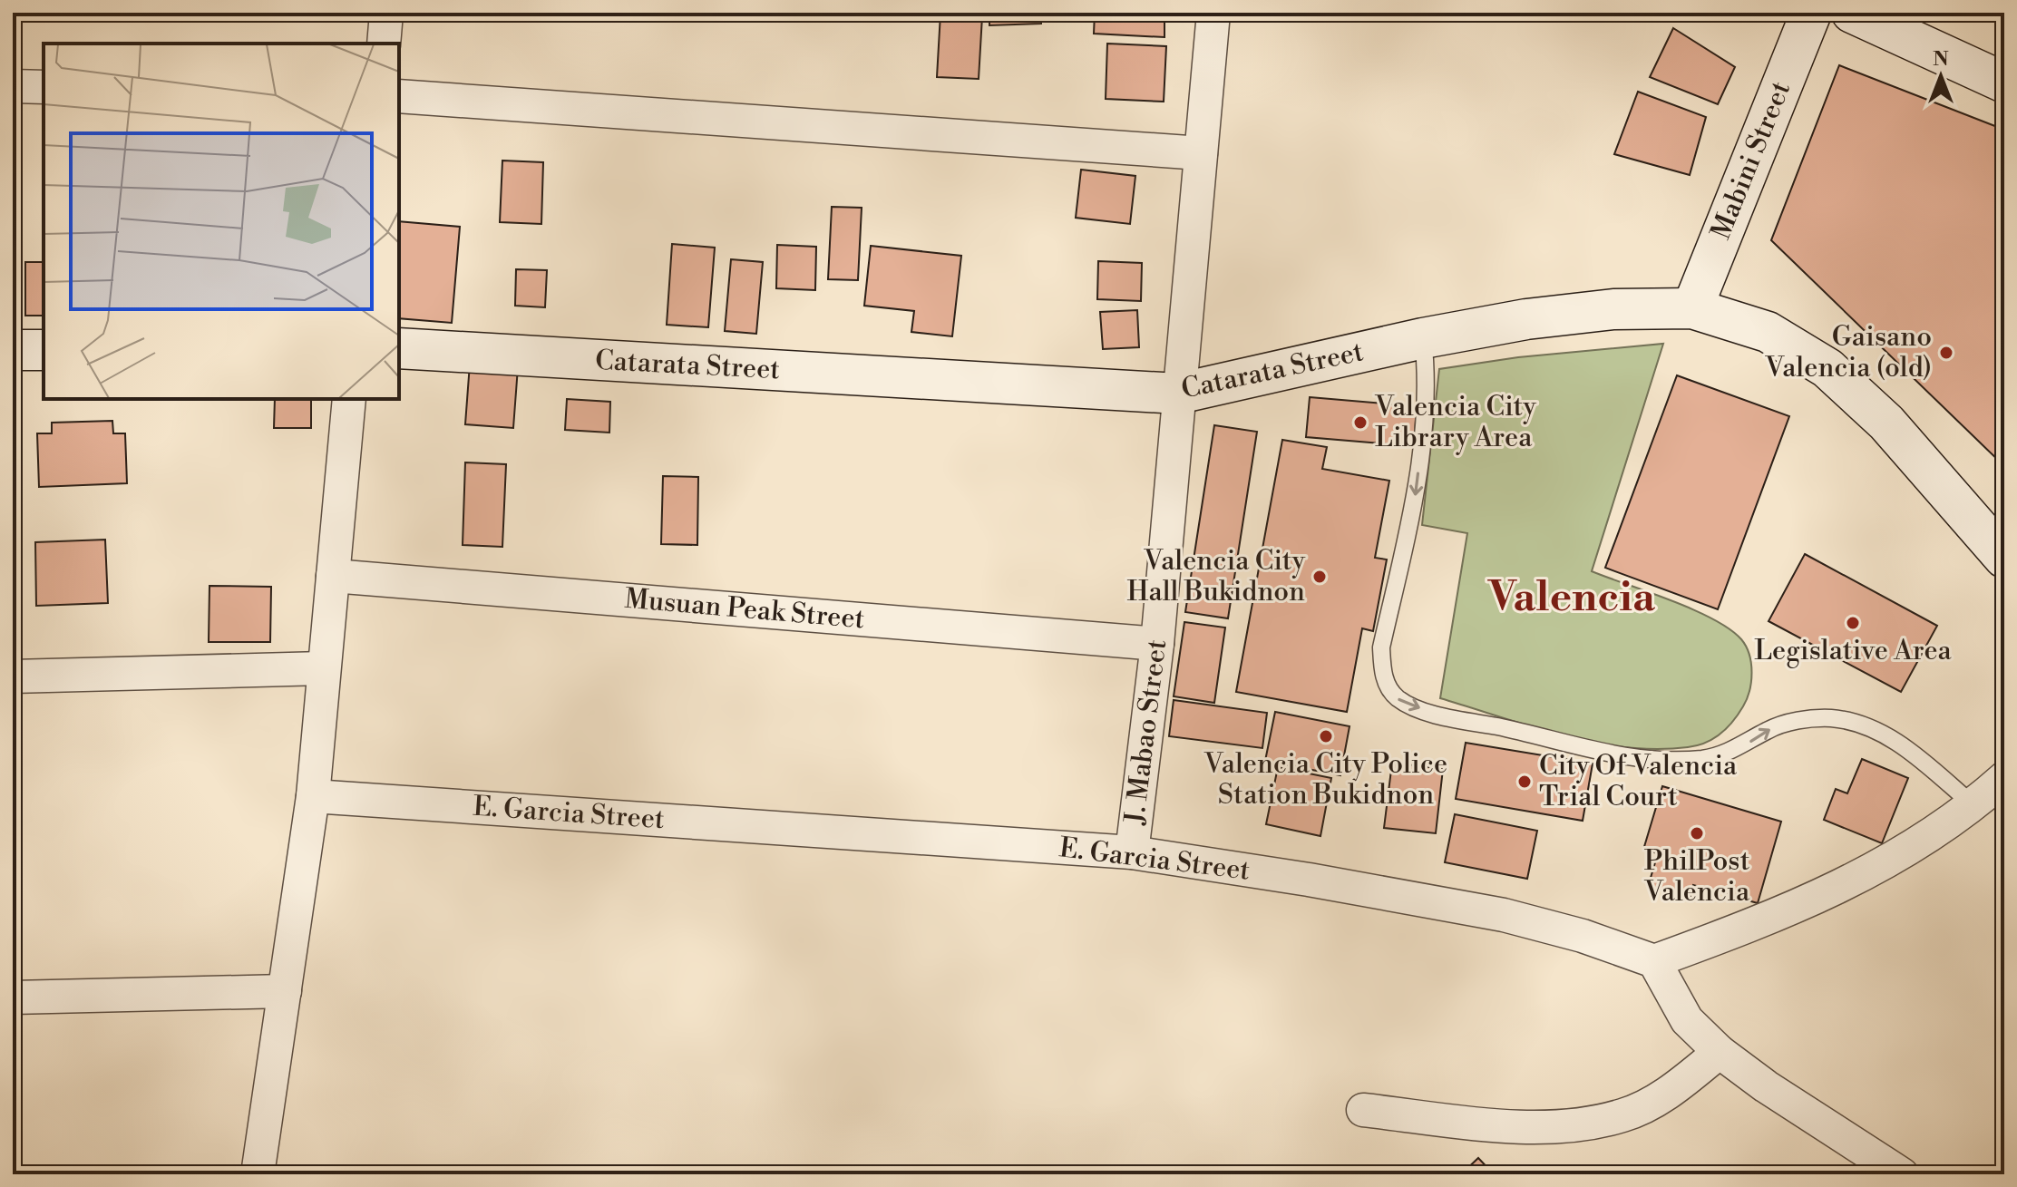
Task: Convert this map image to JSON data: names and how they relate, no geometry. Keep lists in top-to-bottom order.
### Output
{
  "streets": {
    "street": [
      "Mabini Street",
      "Catarata Street",
      "Musuan Peak Street",
      "J. Mabao Street",
      "E. Garcia Street"
    ]
  },
  "crossings": [
    ["Mabini Street", "Catarata Street"],
    ["Catarata Street", "J. Mabao Street"],
    ["Musuan Peak Street", "J. Mabao Street"],
    ["J. Mabao Street", "E. Garcia Street"]
  ],
  "districts": ["Valencia"],
  "places": [
    "Gaisano Valencia (old)",
    "Valencia City Library Area",
    "Valencia City Hall Bukidnon",
    "Legislative Area",
    "Valencia City Police Station Bukidnon",
    "City Of Valencia Trial Court",
    "PhilPost Valencia"
  ],
  "north": "top"
}
